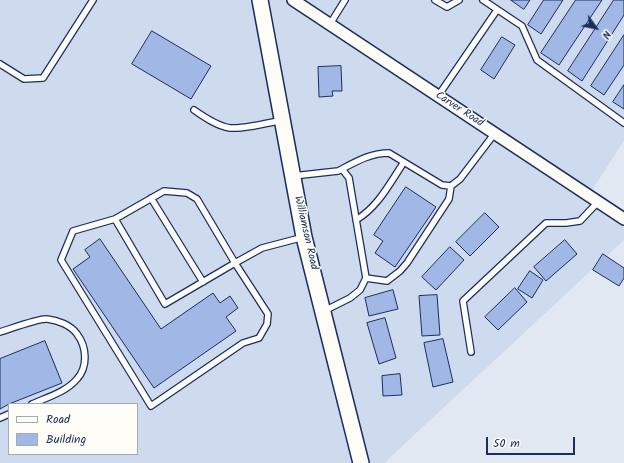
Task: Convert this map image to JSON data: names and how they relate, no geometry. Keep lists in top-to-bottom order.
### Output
{
  "streets": {
    "main road": ["Williamson Road"],
    "street": ["Carver Road"]
  },
  "legend": ["Road", "Building"],
  "scale_bar": "50 m",
  "north": "bottom right"
}
